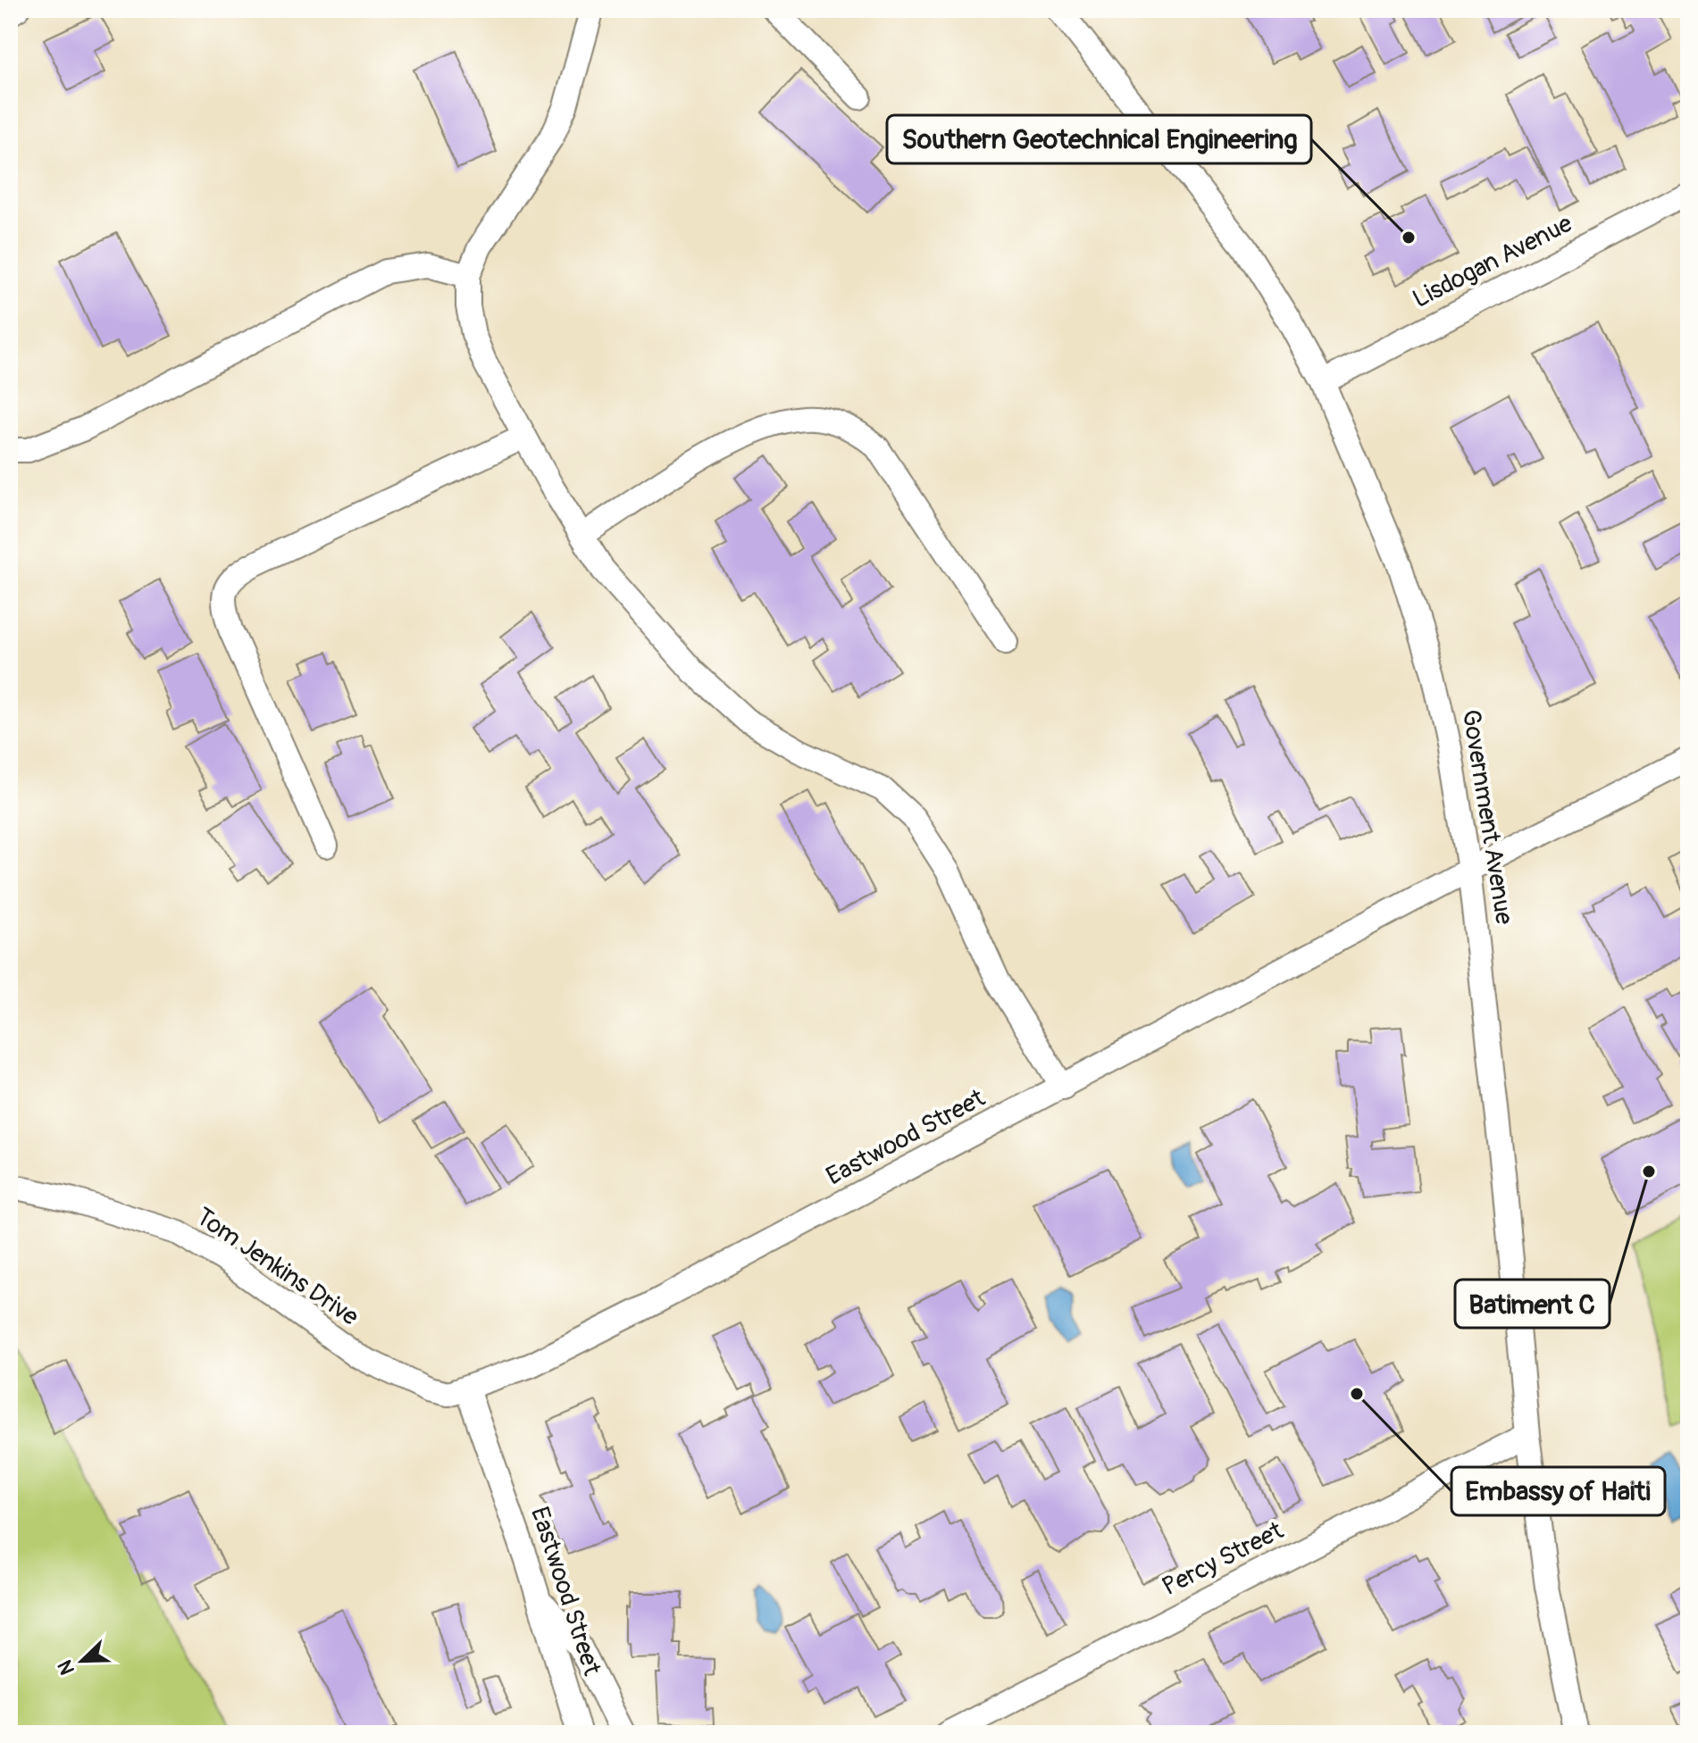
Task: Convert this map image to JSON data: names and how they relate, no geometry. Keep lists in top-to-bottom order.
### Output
{
  "streets": {
    "street": [
      "Lisdogan Avenue",
      "Government Avenue",
      "Eastwood Street",
      "Tom Jenkins Drive",
      "Percy Street"
    ]
  },
  "crossings": [
    ["Lisdogan Avenue", "Government Avenue"],
    ["Government Avenue", "Eastwood Street"],
    ["Government Avenue", "Percy Street"],
    ["Eastwood Street", "Tom Jenkins Drive"]
  ],
  "places": ["Southern Geotechnical Engineering", "Batiment C", "Embassy of Haiti"],
  "north": "bottom left"
}
